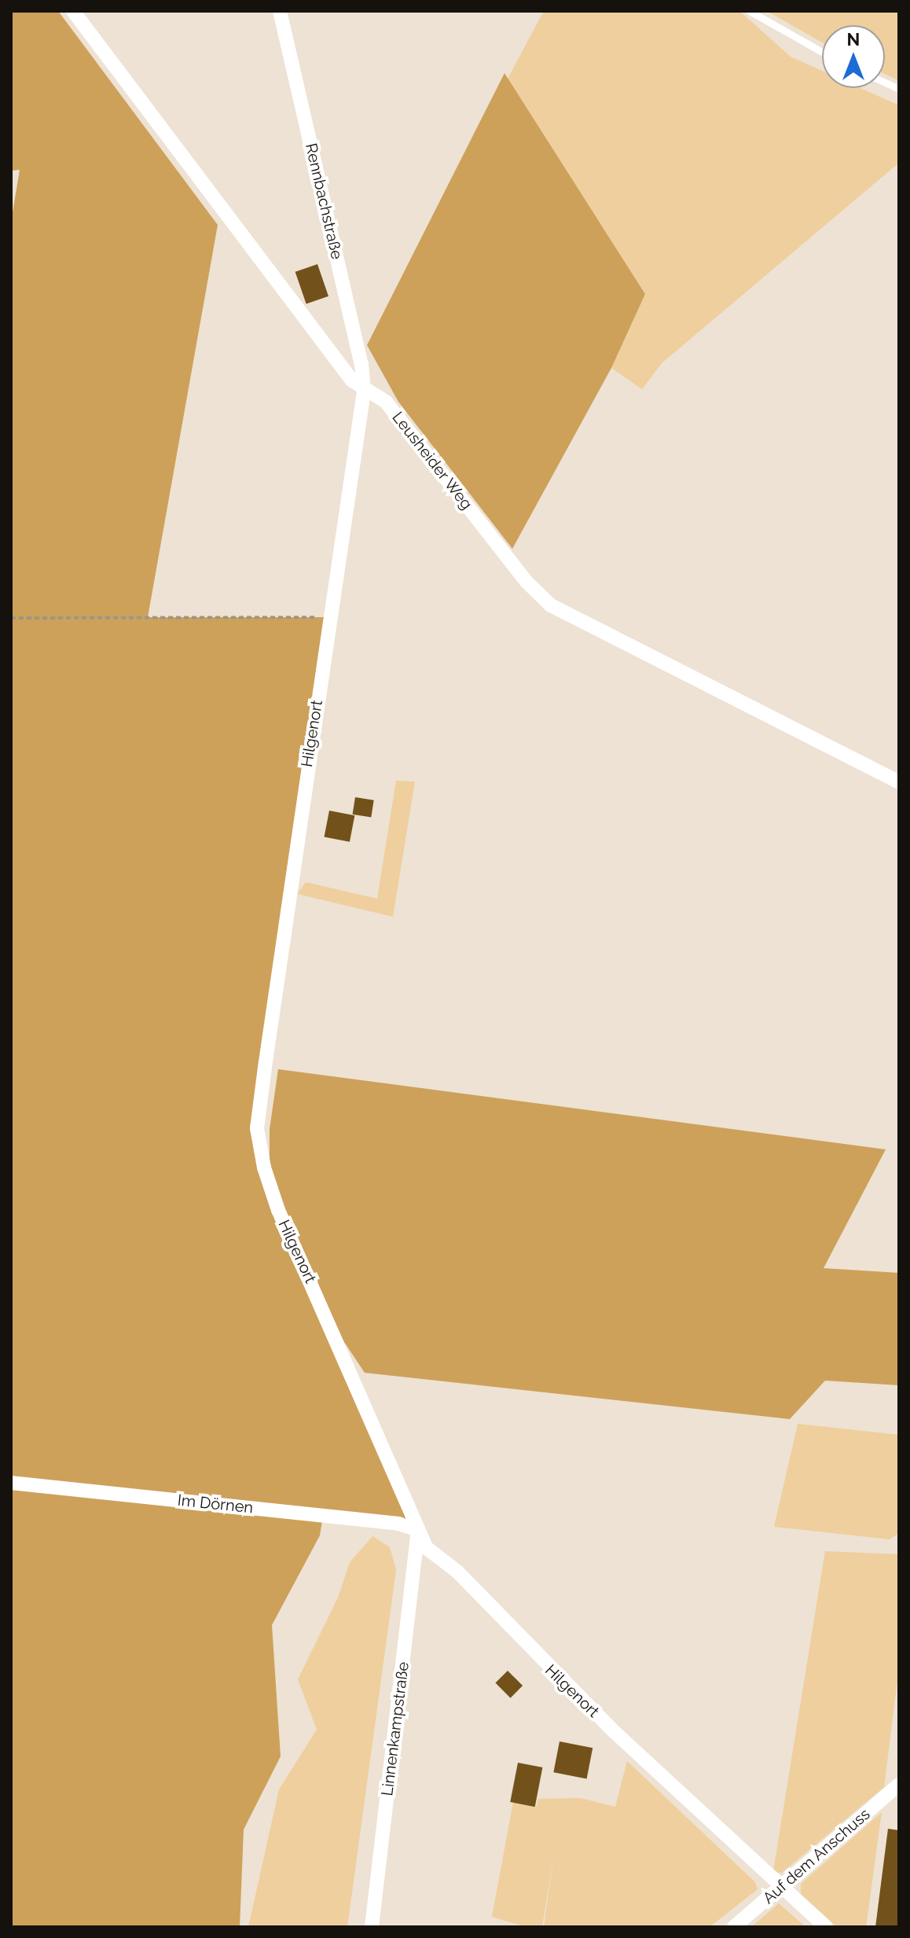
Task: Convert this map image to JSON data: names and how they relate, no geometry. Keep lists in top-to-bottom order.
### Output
{
  "streets": {
    "street": [
      "Rennbachstraße",
      "Leusheider Weg",
      "Hilgenort",
      "Im Dörnen",
      "Linnenkampstraße",
      "Auf dem Anschuss"
    ]
  },
  "crossings": [
    ["Rennbachstraße", "Leusheider Weg"],
    ["Rennbachstraße", "Hilgenort"],
    ["Leusheider Weg", "Hilgenort"],
    ["Hilgenort", "Im Dörnen"],
    ["Hilgenort", "Linnenkampstraße"],
    ["Hilgenort", "Auf dem Anschuss"],
    ["Im Dörnen", "Linnenkampstraße"]
  ],
  "north": "top"
}
